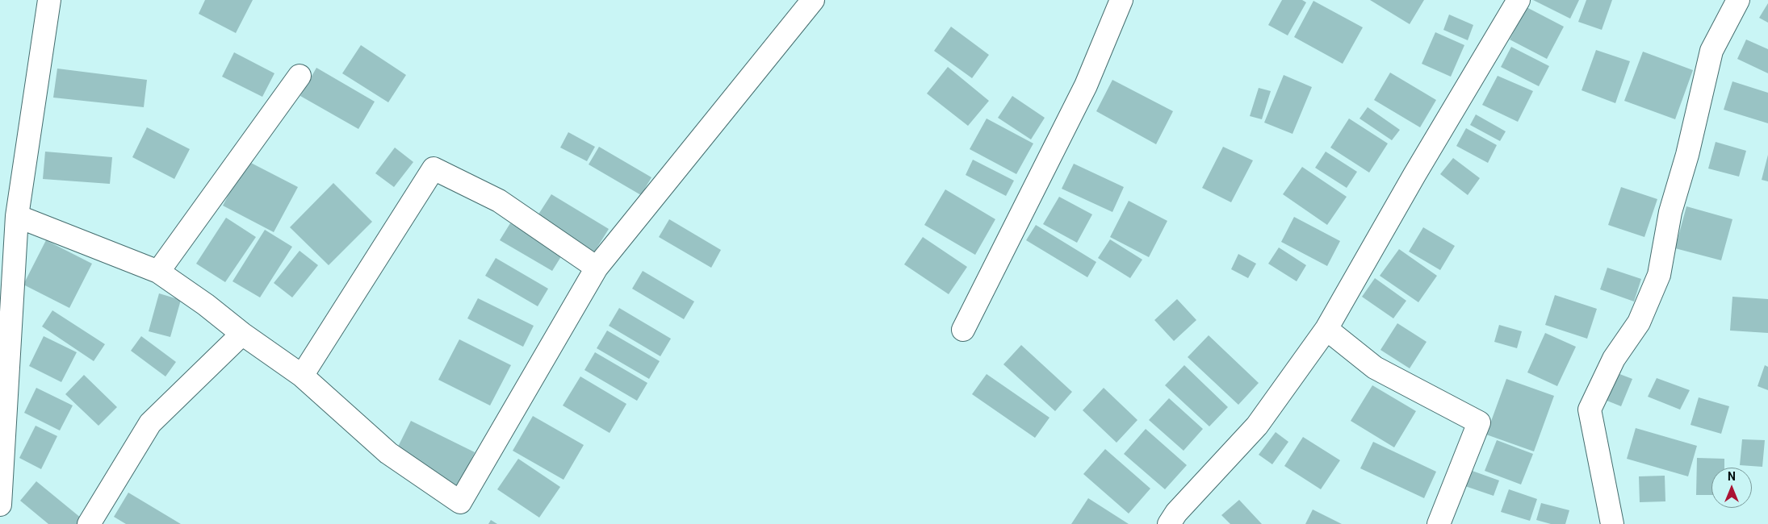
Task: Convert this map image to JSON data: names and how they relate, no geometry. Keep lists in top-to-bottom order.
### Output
{
  "north": "top"
}
